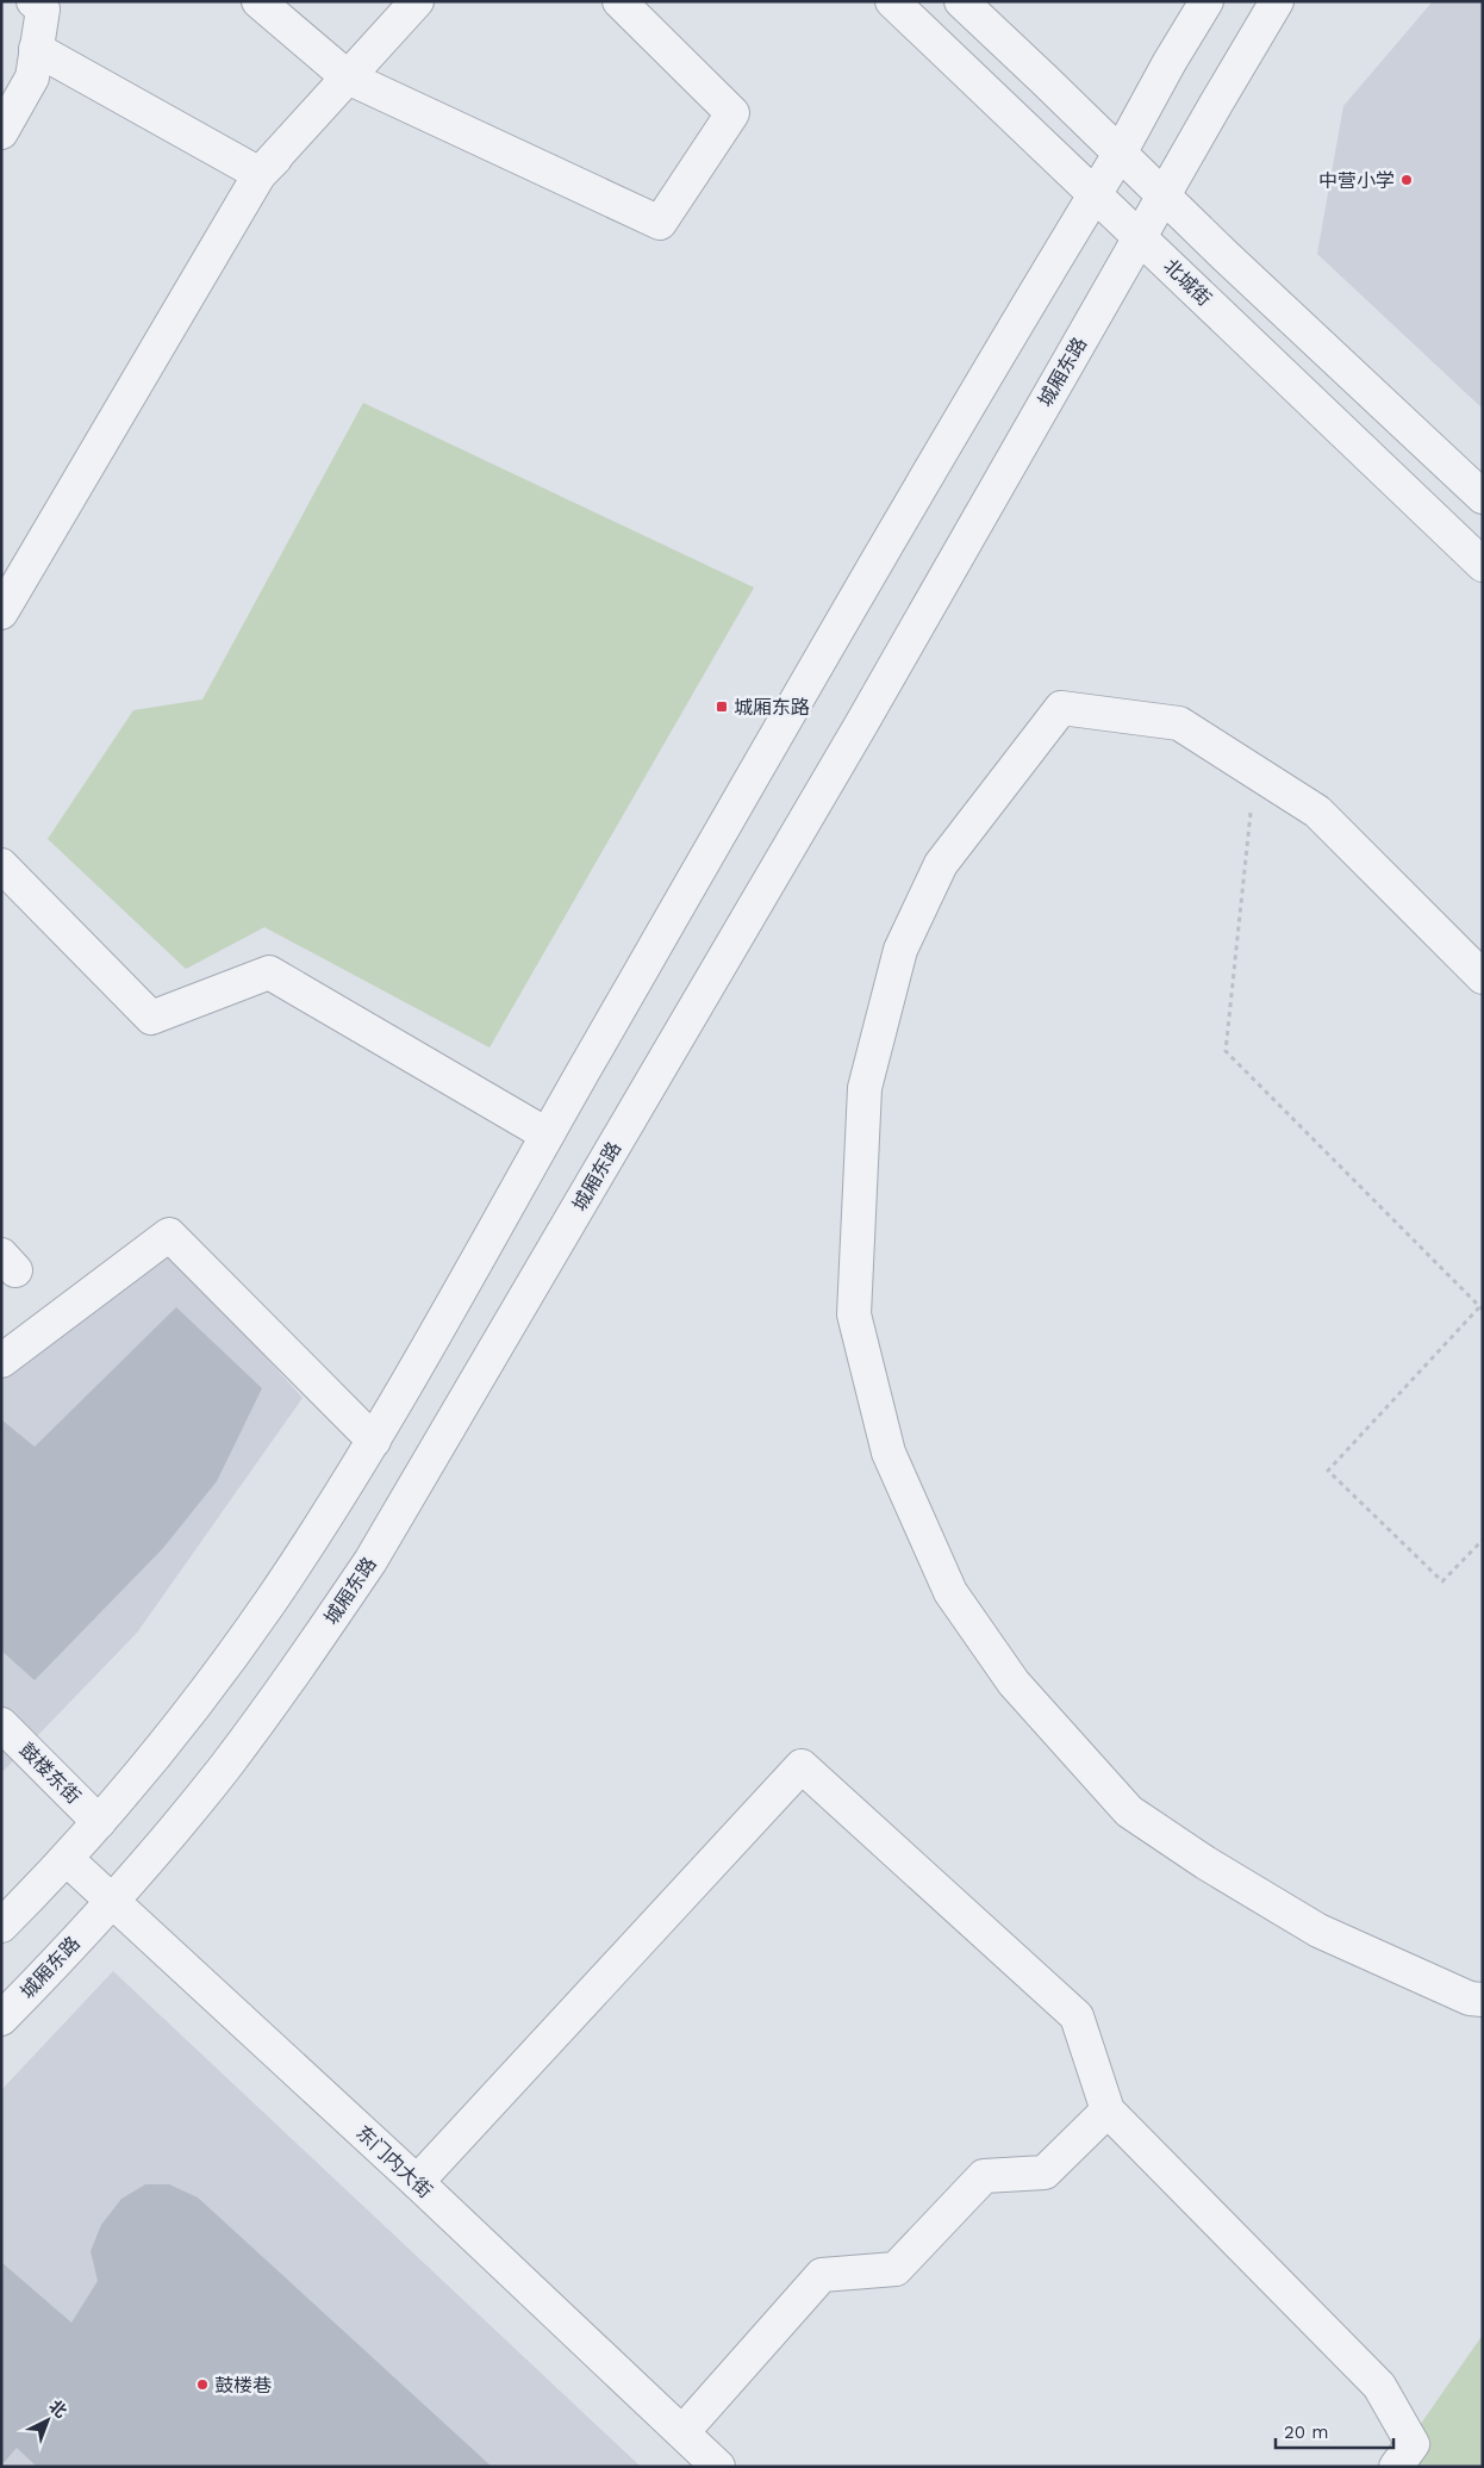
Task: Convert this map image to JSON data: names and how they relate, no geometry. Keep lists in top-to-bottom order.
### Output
{
  "streets": {
    "street": [
      "北城街",
      "城厢东路",
      "鼓楼东街",
      "东门内大街"
    ]
  },
  "crossings": [
    ["北城街", "城厢东路"],
    ["城厢东路", "东门内大街"]
  ],
  "places": {
    "other": ["中营小学", "鼓楼巷"],
    "transit": ["城厢东路"]
  },
  "scale_bar": "20 m",
  "north": "top right"
}
